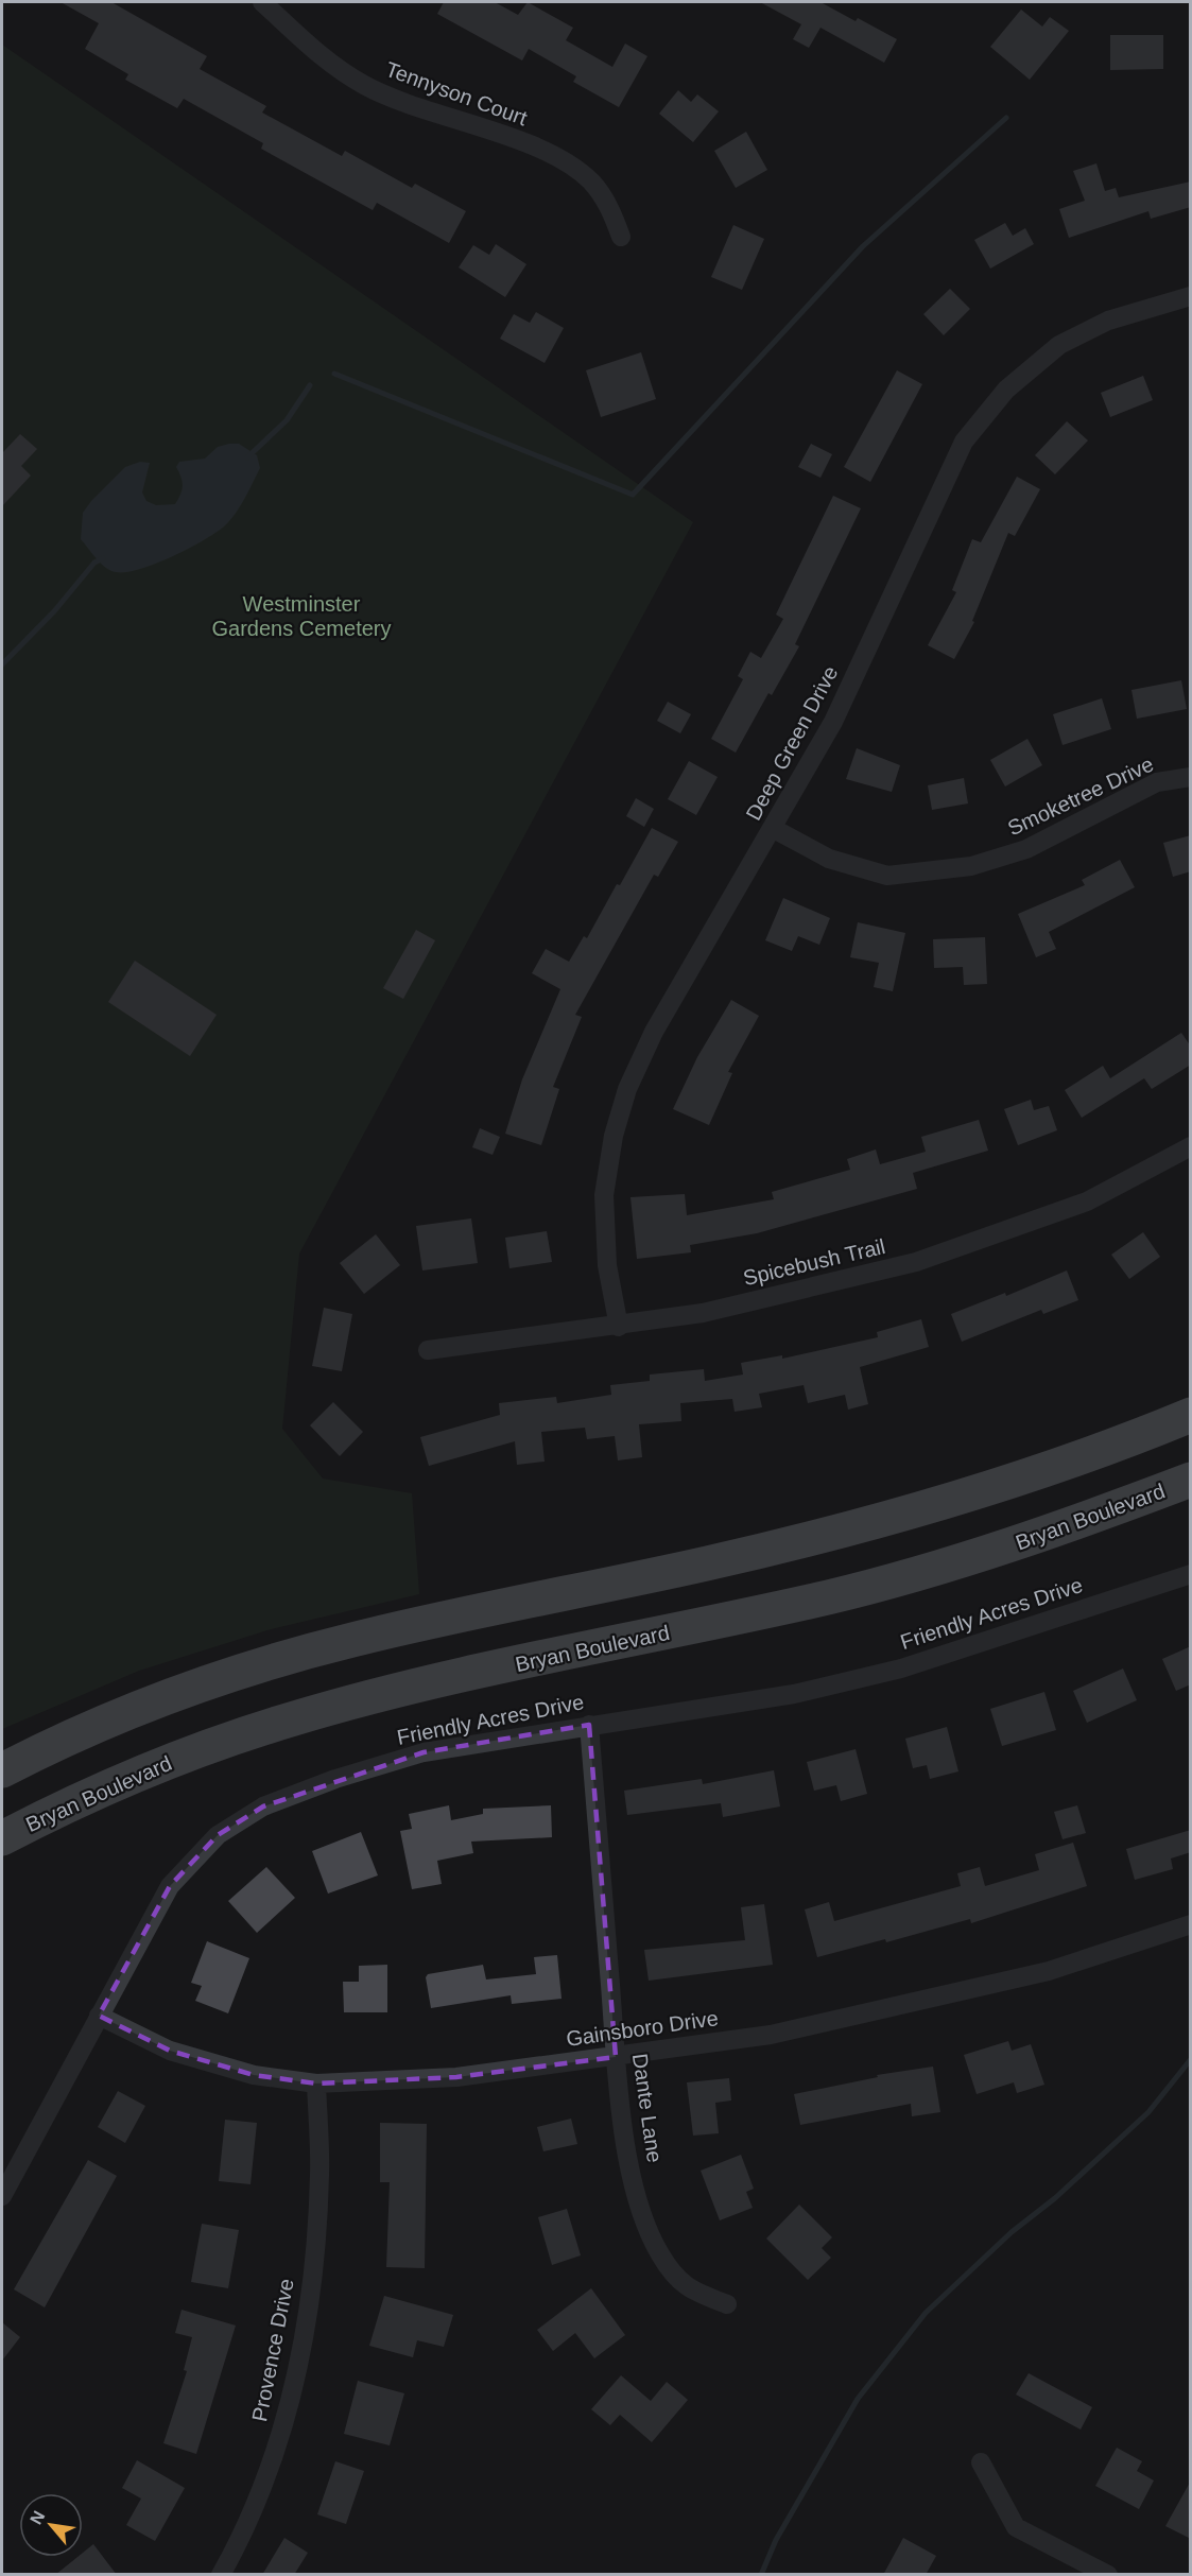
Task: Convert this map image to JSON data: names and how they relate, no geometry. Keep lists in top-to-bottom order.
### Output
{
  "streets": {
    "highway": ["Bryan Boulevard"],
    "street": [
      "Tennyson Court",
      "Deep Green Drive",
      "Smoketree Drive",
      "Spicebush Trail",
      "Friendly Acres Drive",
      "Gainsboro Drive",
      "Dante Lane",
      "Provence Drive"
    ]
  },
  "crossings": [
    ["Deep Green Drive", "Smoketree Drive"],
    ["Deep Green Drive", "Spicebush Trail"],
    ["Friendly Acres Drive", "Gainsboro Drive"],
    ["Friendly Acres Drive", "Dante Lane"],
    ["Gainsboro Drive", "Dante Lane"],
    ["Gainsboro Drive", "Provence Drive"]
  ],
  "parks": ["Westminster Gardens Cemetery"],
  "north": "top left"
}
